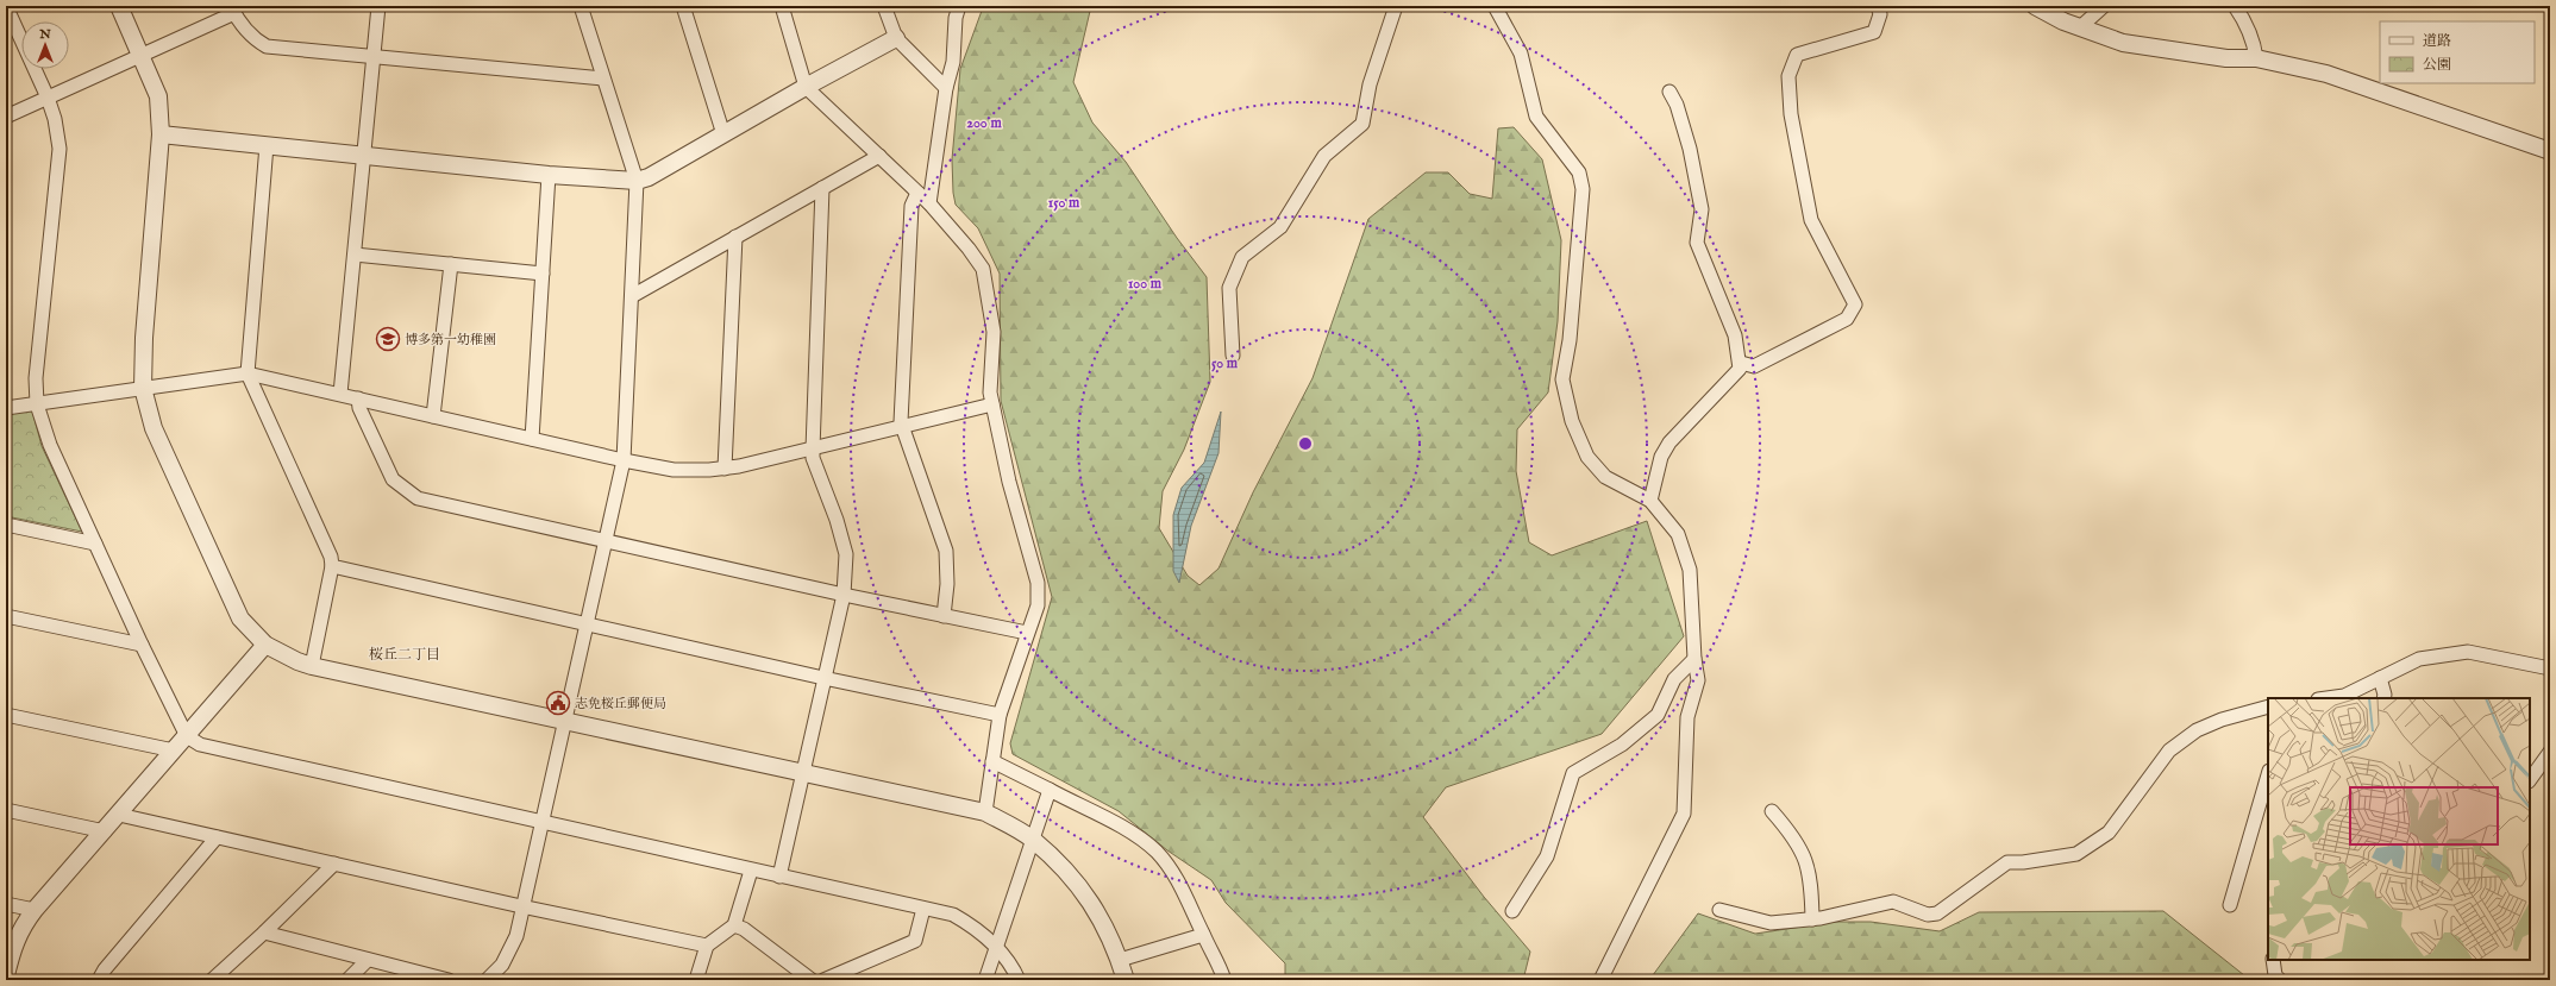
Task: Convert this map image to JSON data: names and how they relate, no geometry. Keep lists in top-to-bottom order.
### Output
{
  "districts": ["桜丘二丁目"],
  "places": {
    "school or university": ["博多第一幼稚園"],
    "public building": ["志免桜丘郵便局"]
  },
  "legend": ["道路", "公園"],
  "north": "top",
  "rings": [
    "200 m",
    "150 m",
    "100 m",
    "50 m"
  ]
}
